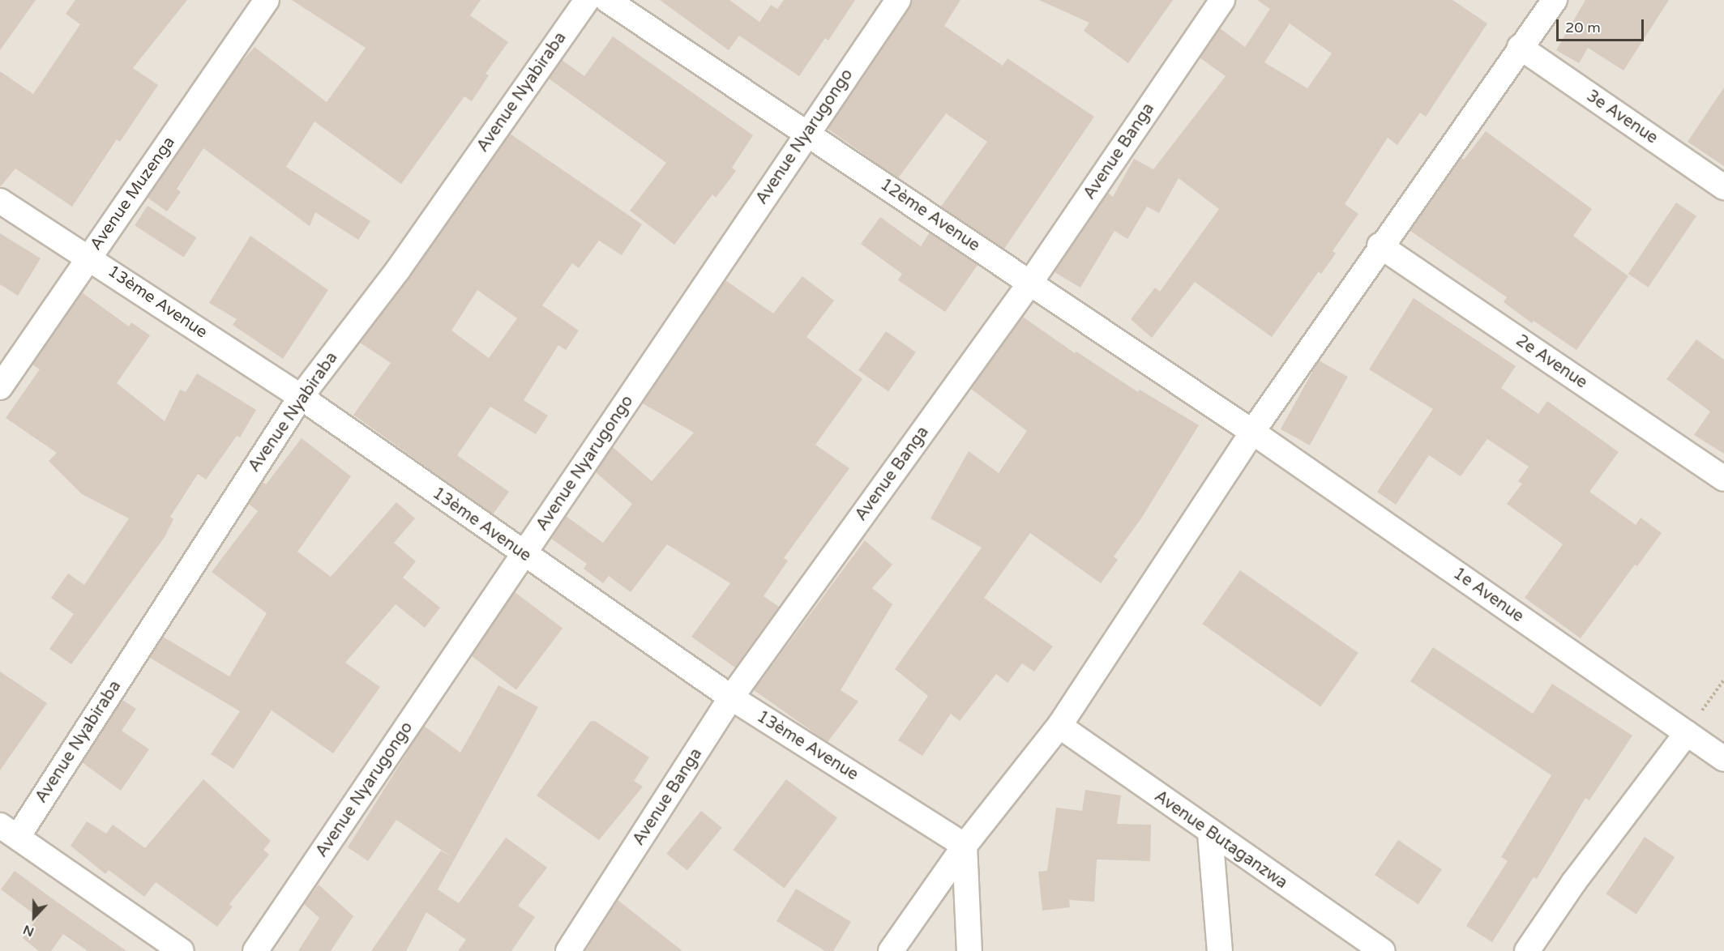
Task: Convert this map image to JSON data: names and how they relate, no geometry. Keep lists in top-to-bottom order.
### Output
{
  "streets": {
    "street": [
      "Avenue Nyabiraba",
      "3e Avenue",
      "Avenue Nyarugongo",
      "Avenue Banga",
      "Avenue Muzenga",
      "12ème Avenue",
      "13ème Avenue",
      "2e Avenue",
      "1e Avenue",
      "Avenue Butaganzwa"
    ]
  },
  "crossings": [
    ["Avenue Nyabiraba", "13ème Avenue"],
    ["Avenue Nyarugongo", "12ème Avenue"],
    ["Avenue Nyarugongo", "13ème Avenue"],
    ["Avenue Banga", "12ème Avenue"],
    ["Avenue Banga", "13ème Avenue"],
    ["Avenue Muzenga", "13ème Avenue"],
    ["12ème Avenue", "1e Avenue"]
  ],
  "scale_bar": "20 m",
  "north": "bottom"
}
